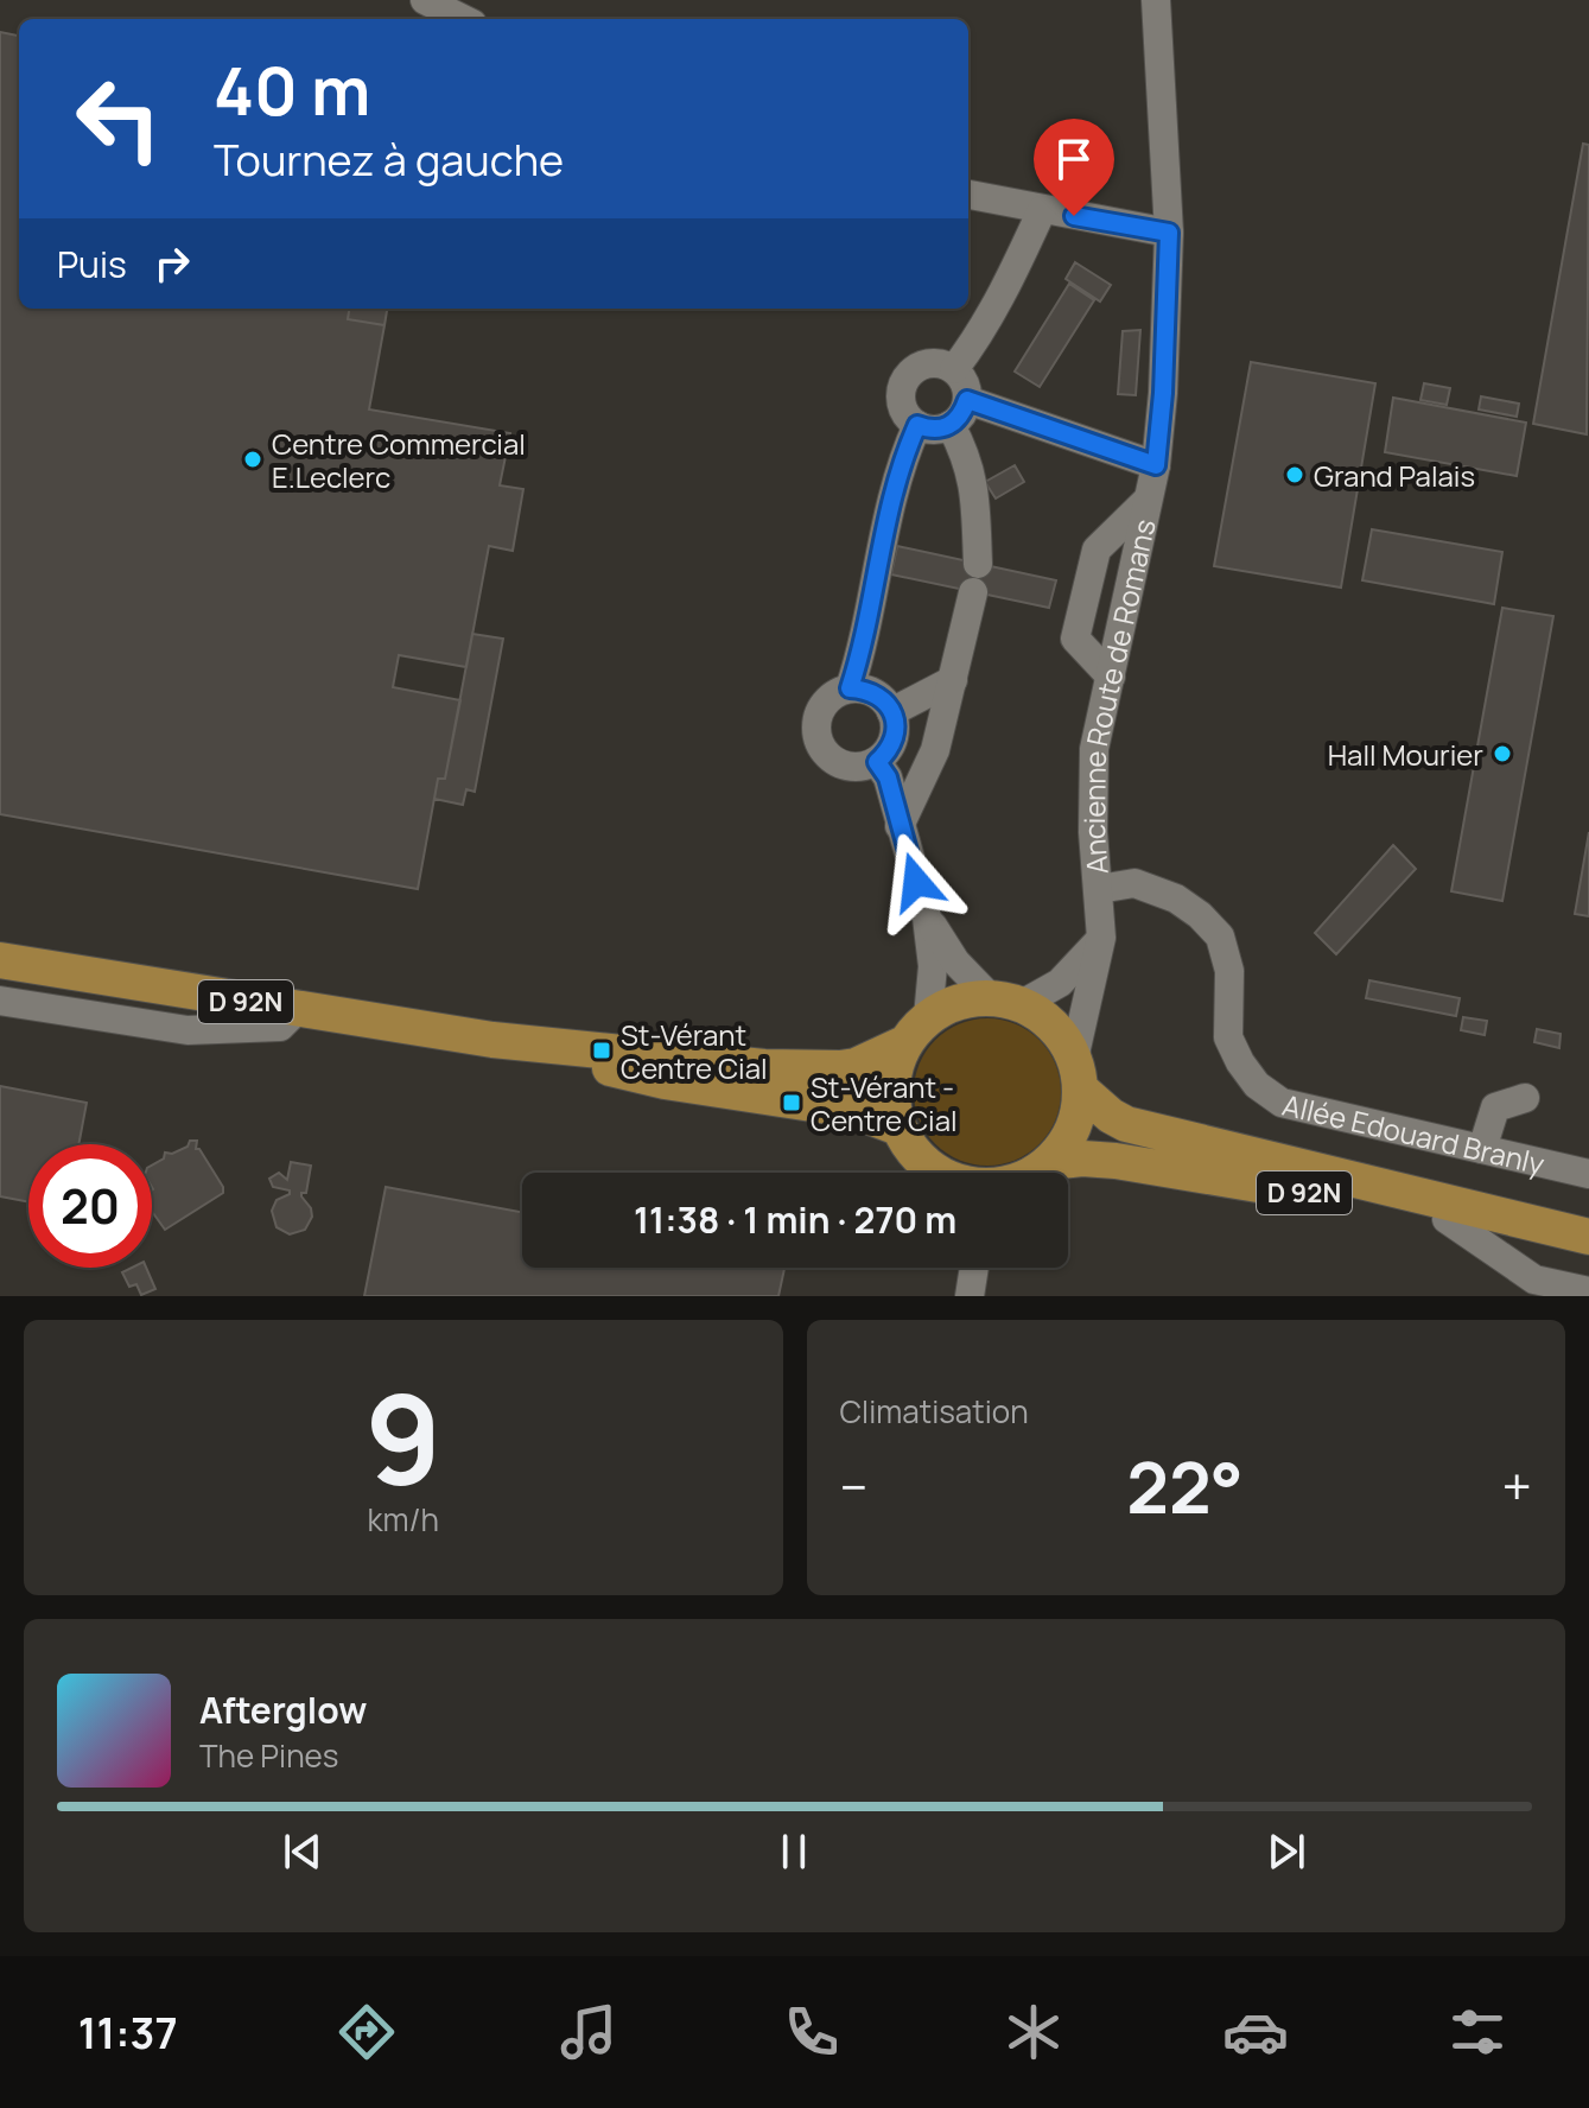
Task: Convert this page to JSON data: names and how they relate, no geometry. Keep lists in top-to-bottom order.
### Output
{
  "streets": {
    "main road": ["D 92N"],
    "street": ["Ancienne Route de Romans", "Allée Edouard Branly"]
  },
  "crossings": [
    ["Ancienne Route de Romans", "D 92N"],
    ["Ancienne Route de Romans", "Allée Edouard Branly"]
  ],
  "places": {
    "other": ["Centre Commercial E.Leclerc", "Grand Palais", "Hall Mourier"],
    "transit": ["St-Vérant Centre Cial", "St-Vérant - Centre Cial"]
  },
  "page": {
    "turn": ["40 m", "Tournez à gauche"],
    "then": "Puis",
    "limit": "20",
    "trip": "11:38 · 1 min · 270 m",
    "tile": [
      ["9", "km/h"],
      "Climatisation"
    ],
    "heat": ["−", "22°", "+"],
    "song": ["Afterglow", "The Pines"],
    "tabs": "11:37"
  }
}
